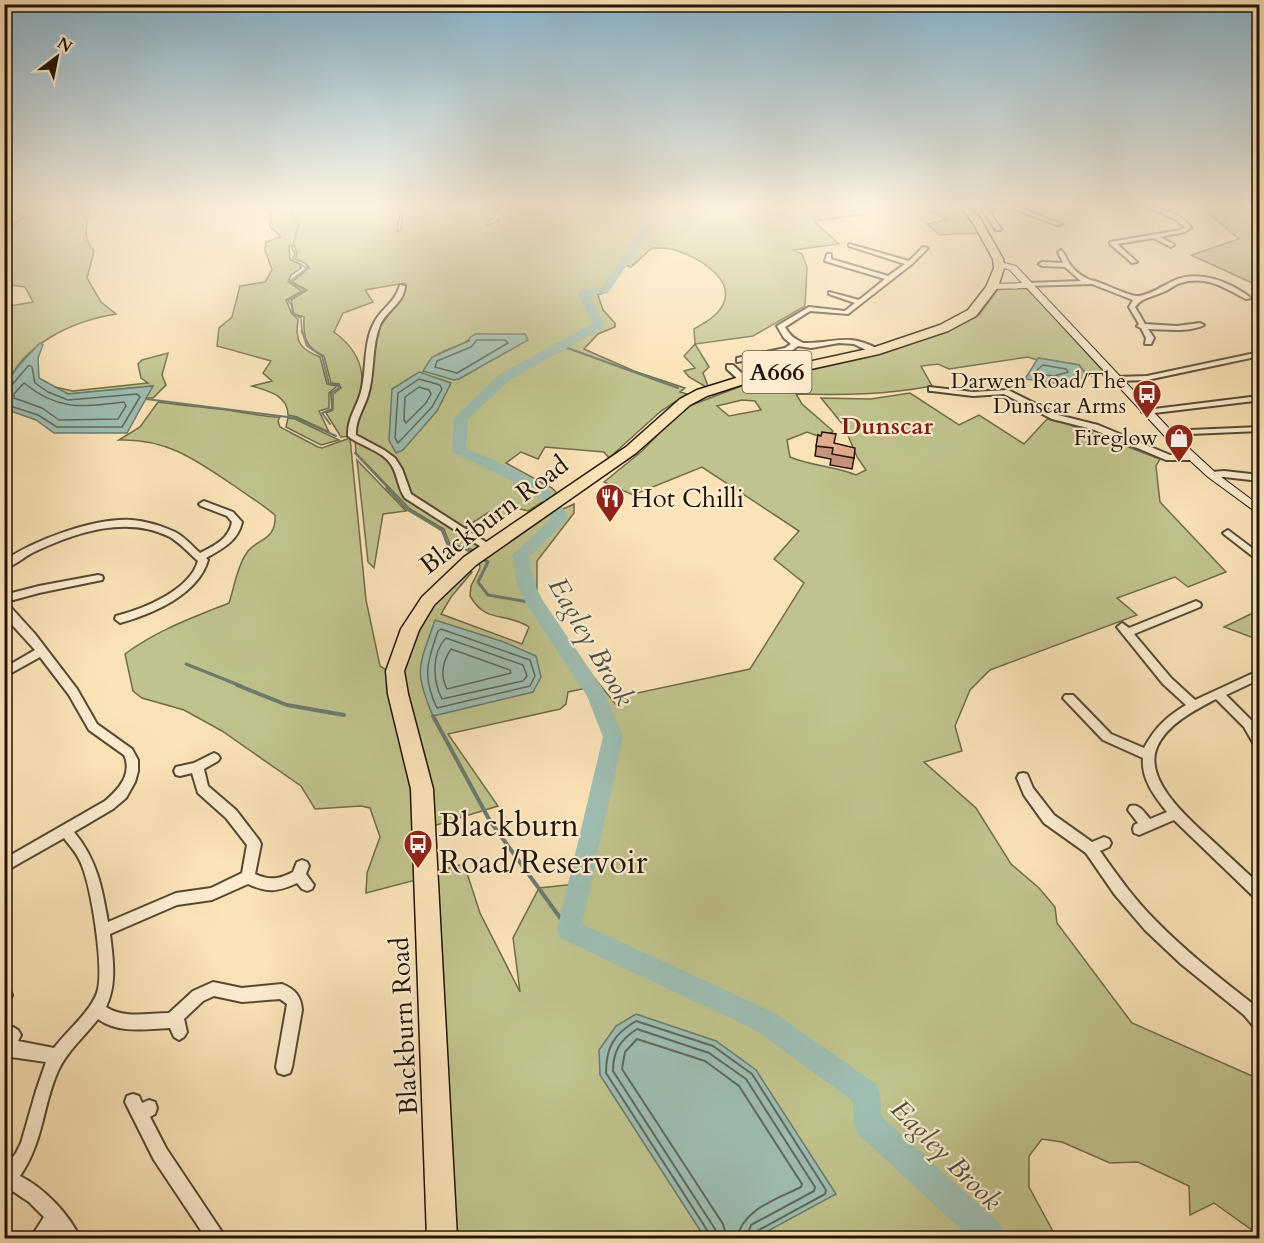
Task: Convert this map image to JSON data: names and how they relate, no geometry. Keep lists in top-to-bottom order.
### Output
{
  "streets": {
    "highway": ["A666", "Blackburn Road"]
  },
  "districts": ["Dunscar"],
  "water": ["Eagley Brook"],
  "places": {
    "bus stop": ["Darwen Road/The Dunscar Arms", "Blackburn Road/Reservoir"],
    "shop": ["Fireglow"],
    "restaurant": ["Hot Chilli"]
  },
  "north": "top right"
}
